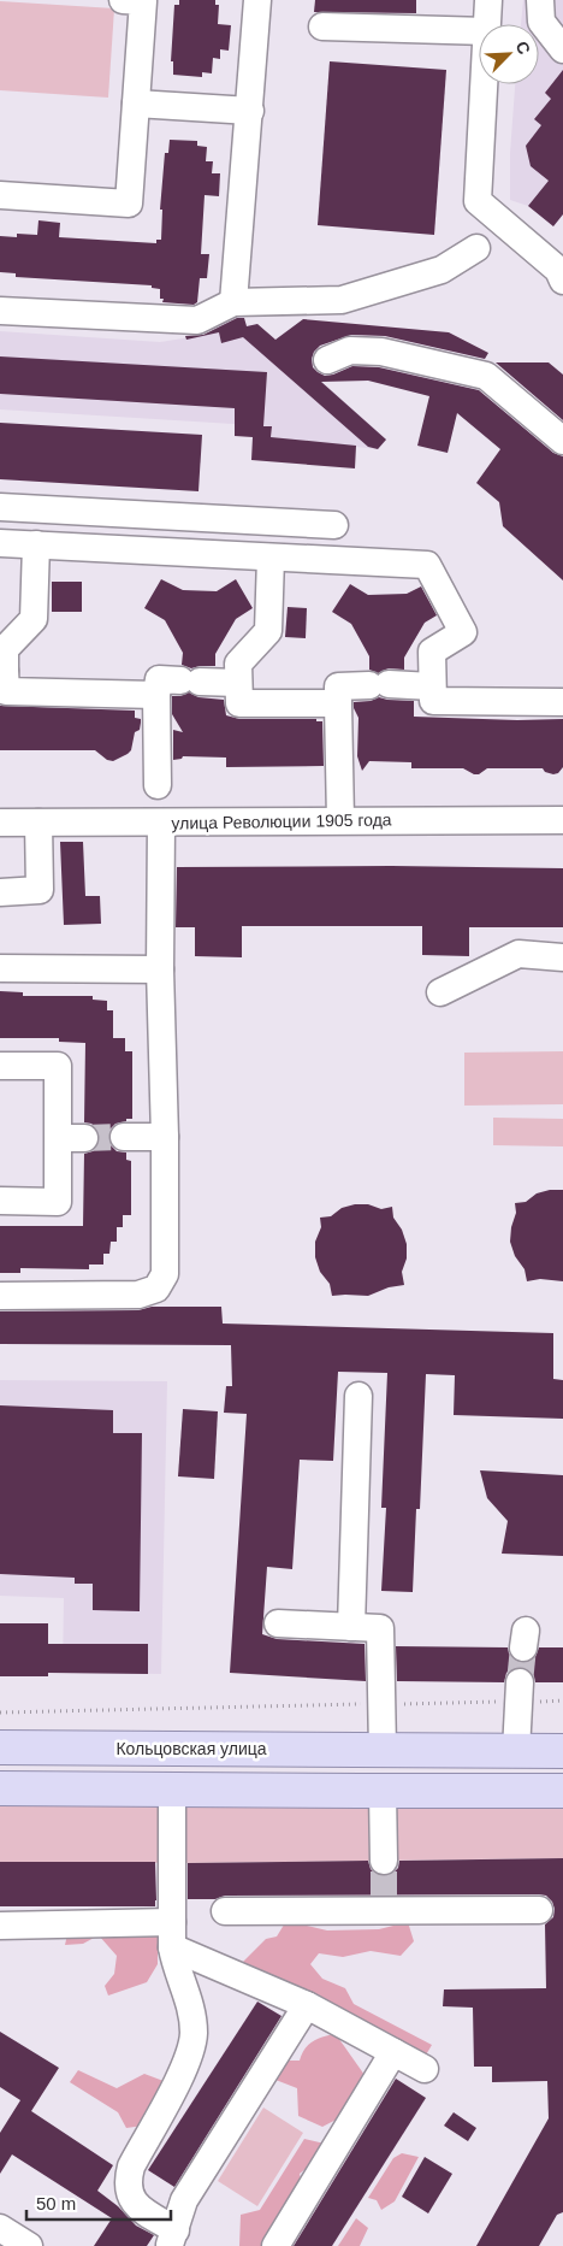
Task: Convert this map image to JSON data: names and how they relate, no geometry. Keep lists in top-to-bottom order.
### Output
{
  "streets": {
    "main road": ["Кольцовская улица"],
    "street": ["улица Революции 1905 года"]
  },
  "scale_bar": "50 m",
  "north": "top right"
}
